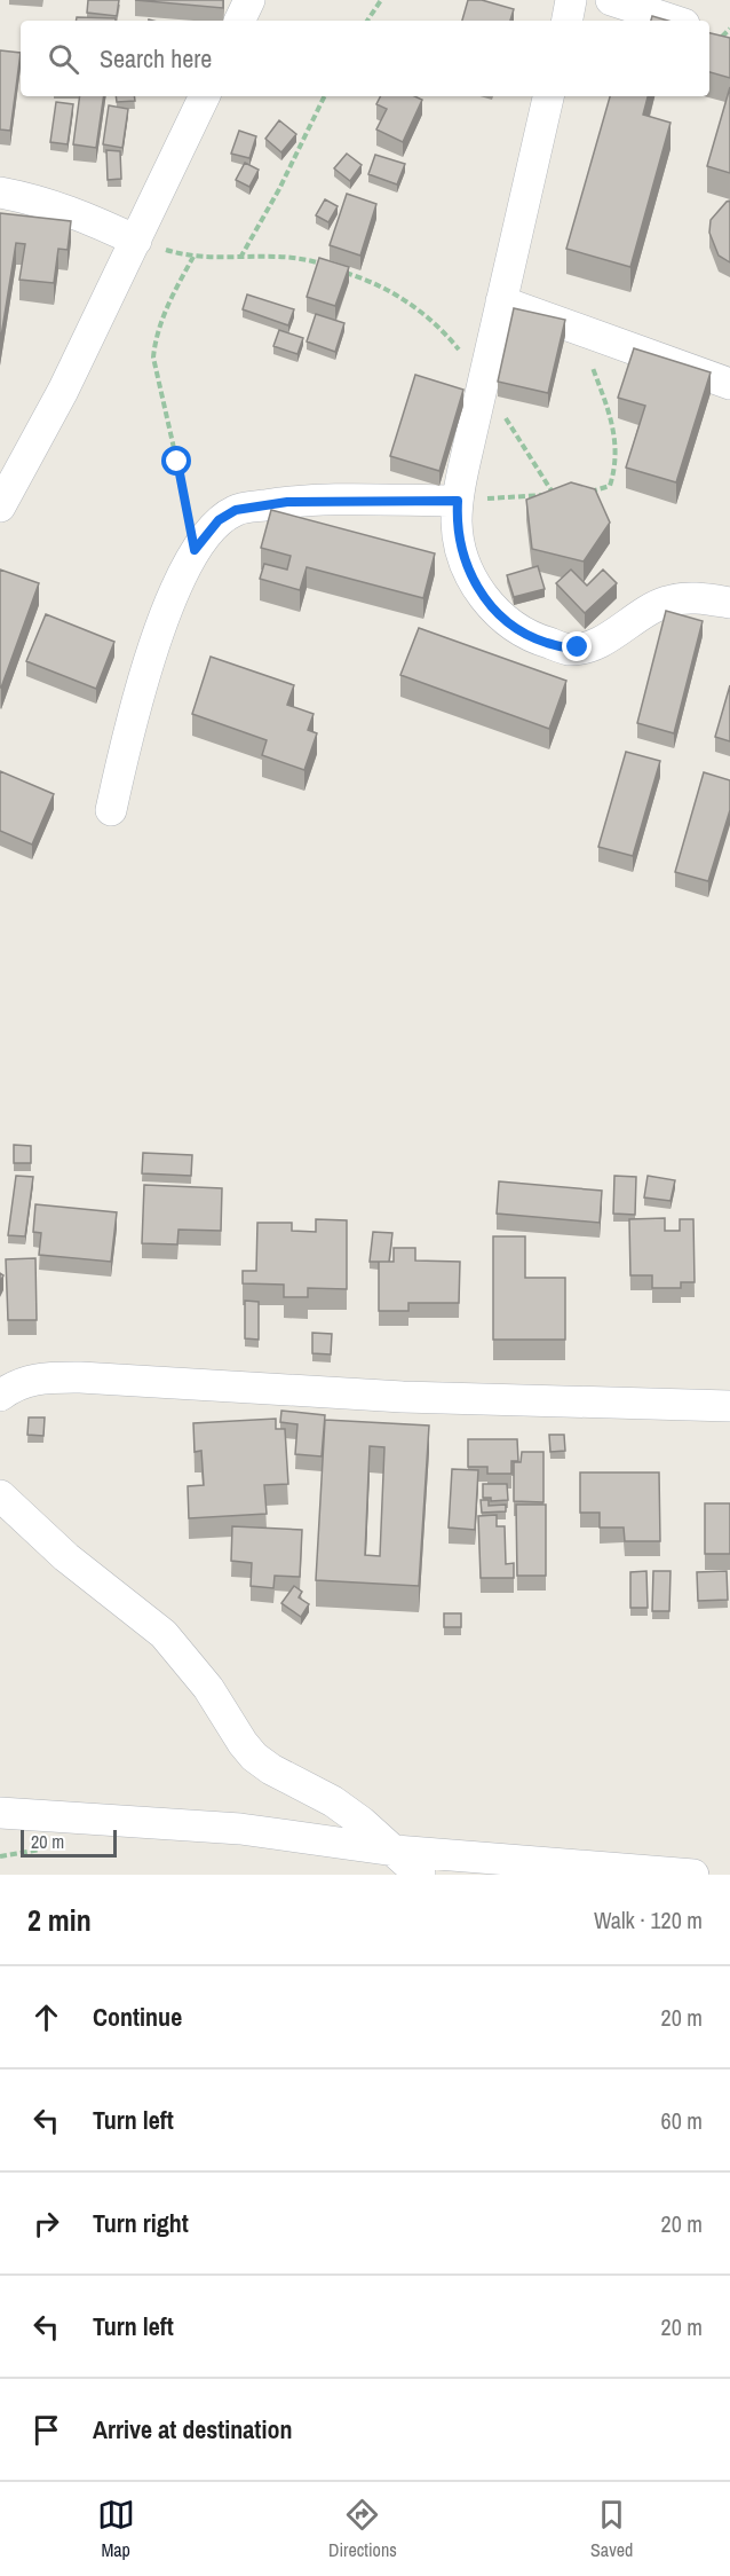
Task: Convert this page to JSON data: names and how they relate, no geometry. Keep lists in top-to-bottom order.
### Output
{
  "scale_bar": "20 m",
  "page": {
    "search": "Search here",
    "scale": "20 m",
    "heading": ["2 min", "Walk · 120 m"],
    "list": [
      ["Continue", "20 m"],
      ["Turn left", "60 m"],
      ["Turn right", "20 m"],
      ["Turn left", "20 m"],
      "Arrive at destination"
    ],
    "nav": ["Map", "Directions", "Saved"]
  }
}
